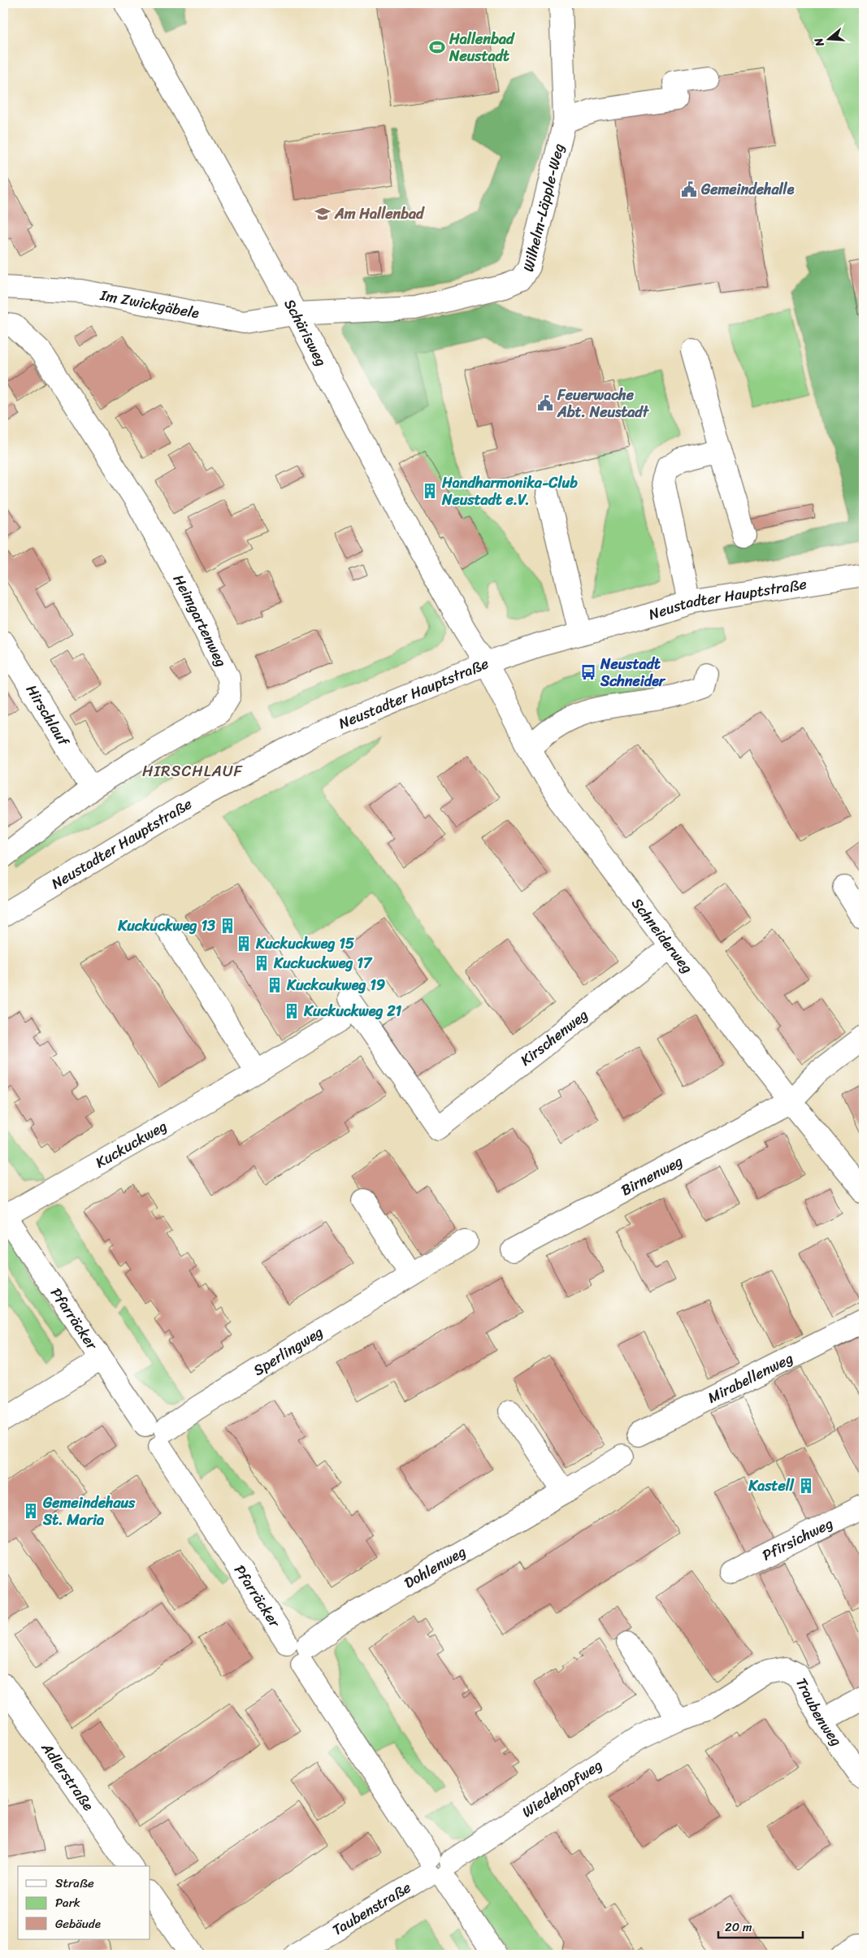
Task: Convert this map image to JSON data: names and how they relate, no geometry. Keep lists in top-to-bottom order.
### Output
{
  "streets": {
    "street": [
      "Wilhelm-Läpple-Weg",
      "Im Zwickgäbele",
      "Schärisweg",
      "Neustadter Hauptstraße",
      "Heimgartenweg",
      "Hirschlauf",
      "Schneiderweg",
      "Kirschenweg",
      "Kuckuckweg",
      "Birnenweg",
      "Pfarräcker",
      "Sperlingweg",
      "Mirabellenweg",
      "Pfirsichweg",
      "Dohlenweg",
      "Traubenweg",
      "Adlerstraße",
      "Wiedehopfweg",
      "Taubenstraße"
    ]
  },
  "crossings": [
    ["Wilhelm-Läpple-Weg", "Im Zwickgäbele"],
    ["Wilhelm-Läpple-Weg", "Schärisweg"],
    ["Im Zwickgäbele", "Schärisweg"],
    ["Schärisweg", "Neustadter Hauptstraße"],
    ["Schärisweg", "Schneiderweg"],
    ["Neustadter Hauptstraße", "Schneiderweg"],
    ["Heimgartenweg", "Hirschlauf"],
    ["Schneiderweg", "Kirschenweg"],
    ["Schneiderweg", "Birnenweg"],
    ["Kuckuckweg", "Pfarräcker"],
    ["Pfarräcker", "Sperlingweg"],
    ["Pfarräcker", "Dohlenweg"],
    ["Pfarräcker", "Wiedehopfweg"],
    ["Pfarräcker", "Taubenstraße"],
    ["Traubenweg", "Wiedehopfweg"],
    ["Wiedehopfweg", "Taubenstraße"]
  ],
  "districts": ["HIRSCHLAUF"],
  "places": {
    "sports": ["Hallenbad Neustadt"],
    "public building": ["Gemeindehalle", "Feuerwache Abt. Neustadt"],
    "school or university": ["Am Hallenbad"],
    "building": [
      "Handharmonika-Club Neustadt e.V.",
      "Kuckuckweg 13",
      "Kuckuckweg 15",
      "Kuckuckweg 17",
      "Kuckcukweg 19",
      "Kuckuckweg 21",
      "Kastell",
      "Gemeindehaus St. Maria"
    ],
    "bus stop": ["Neustadt Schneider"]
  },
  "legend": ["Straße", "Park", "Gebäude"],
  "scale_bar": "20 m",
  "north": "left"
}
